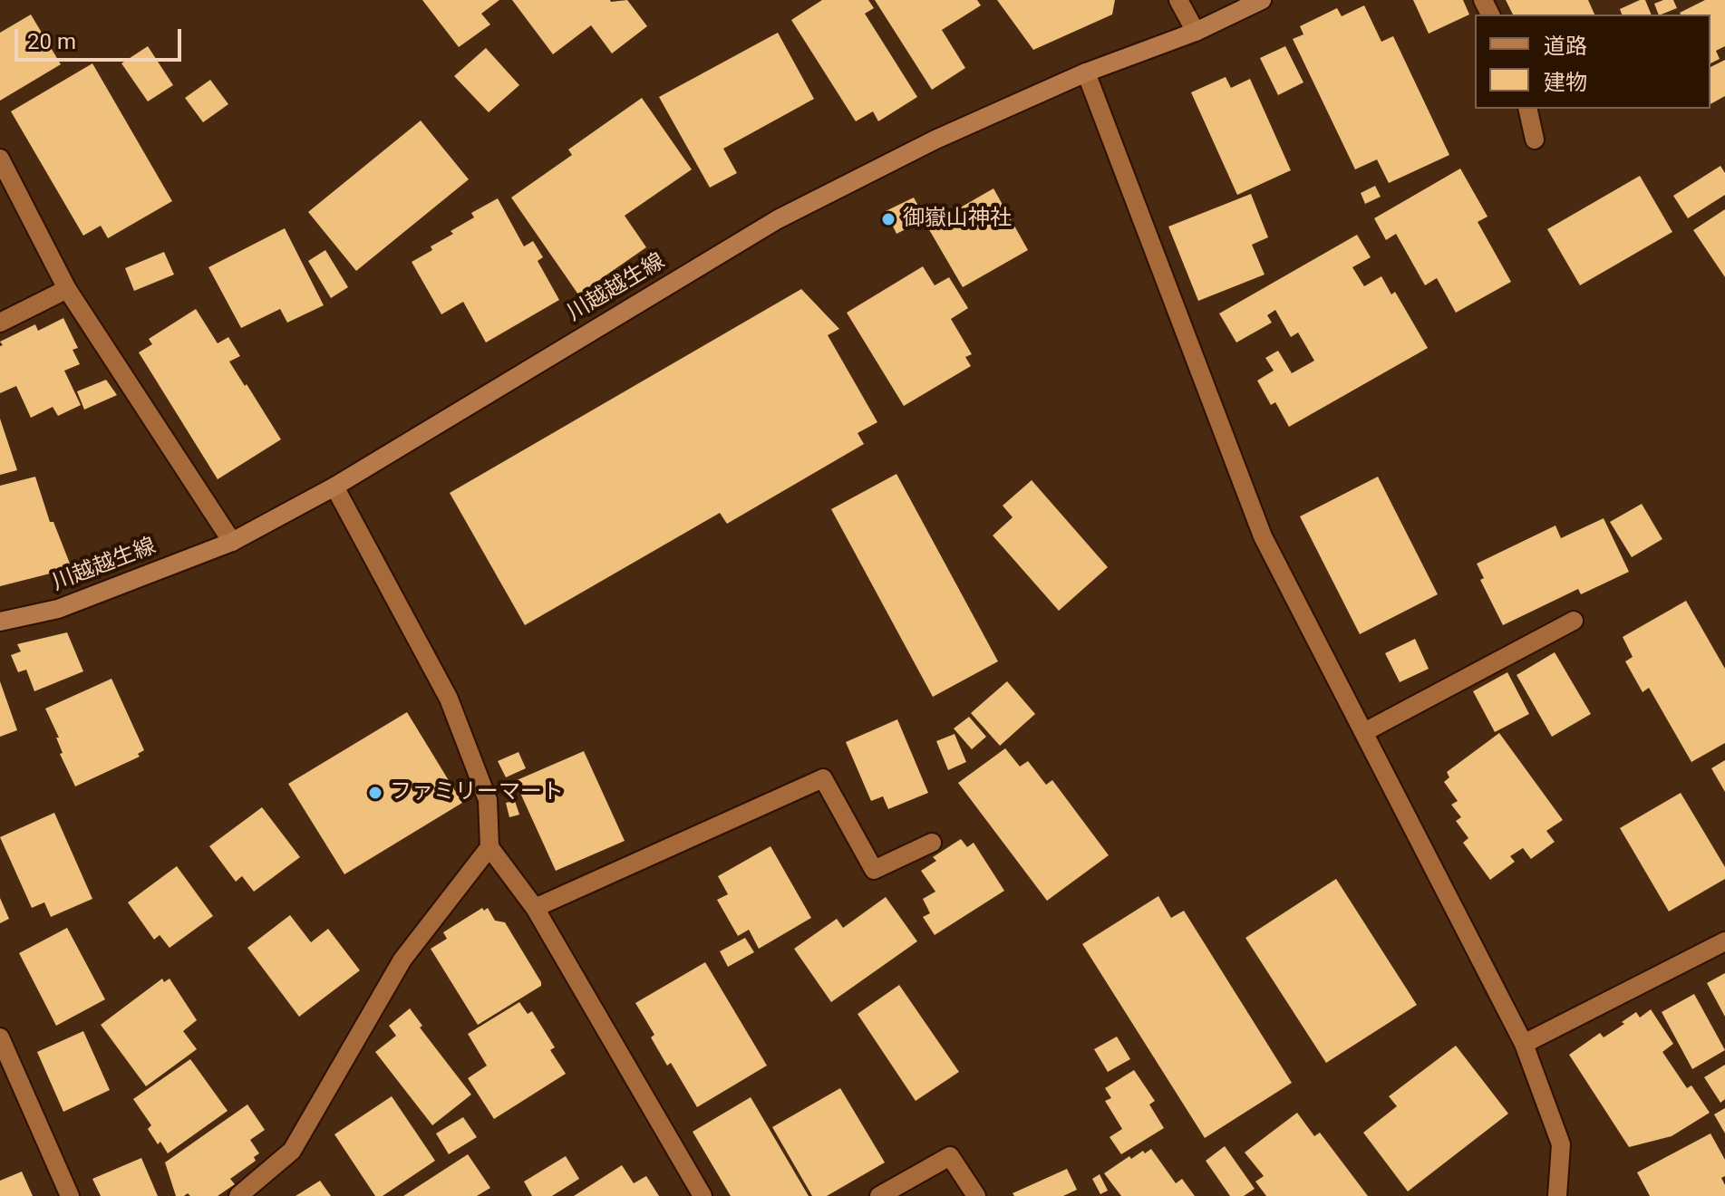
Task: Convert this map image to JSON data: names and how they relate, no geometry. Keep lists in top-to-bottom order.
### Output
{
  "streets": {
    "main road": ["川越越生線"]
  },
  "places": ["御嶽山神社", "ファミリーマート"],
  "legend": ["道路", "建物"],
  "scale_bar": "20 m"
}
